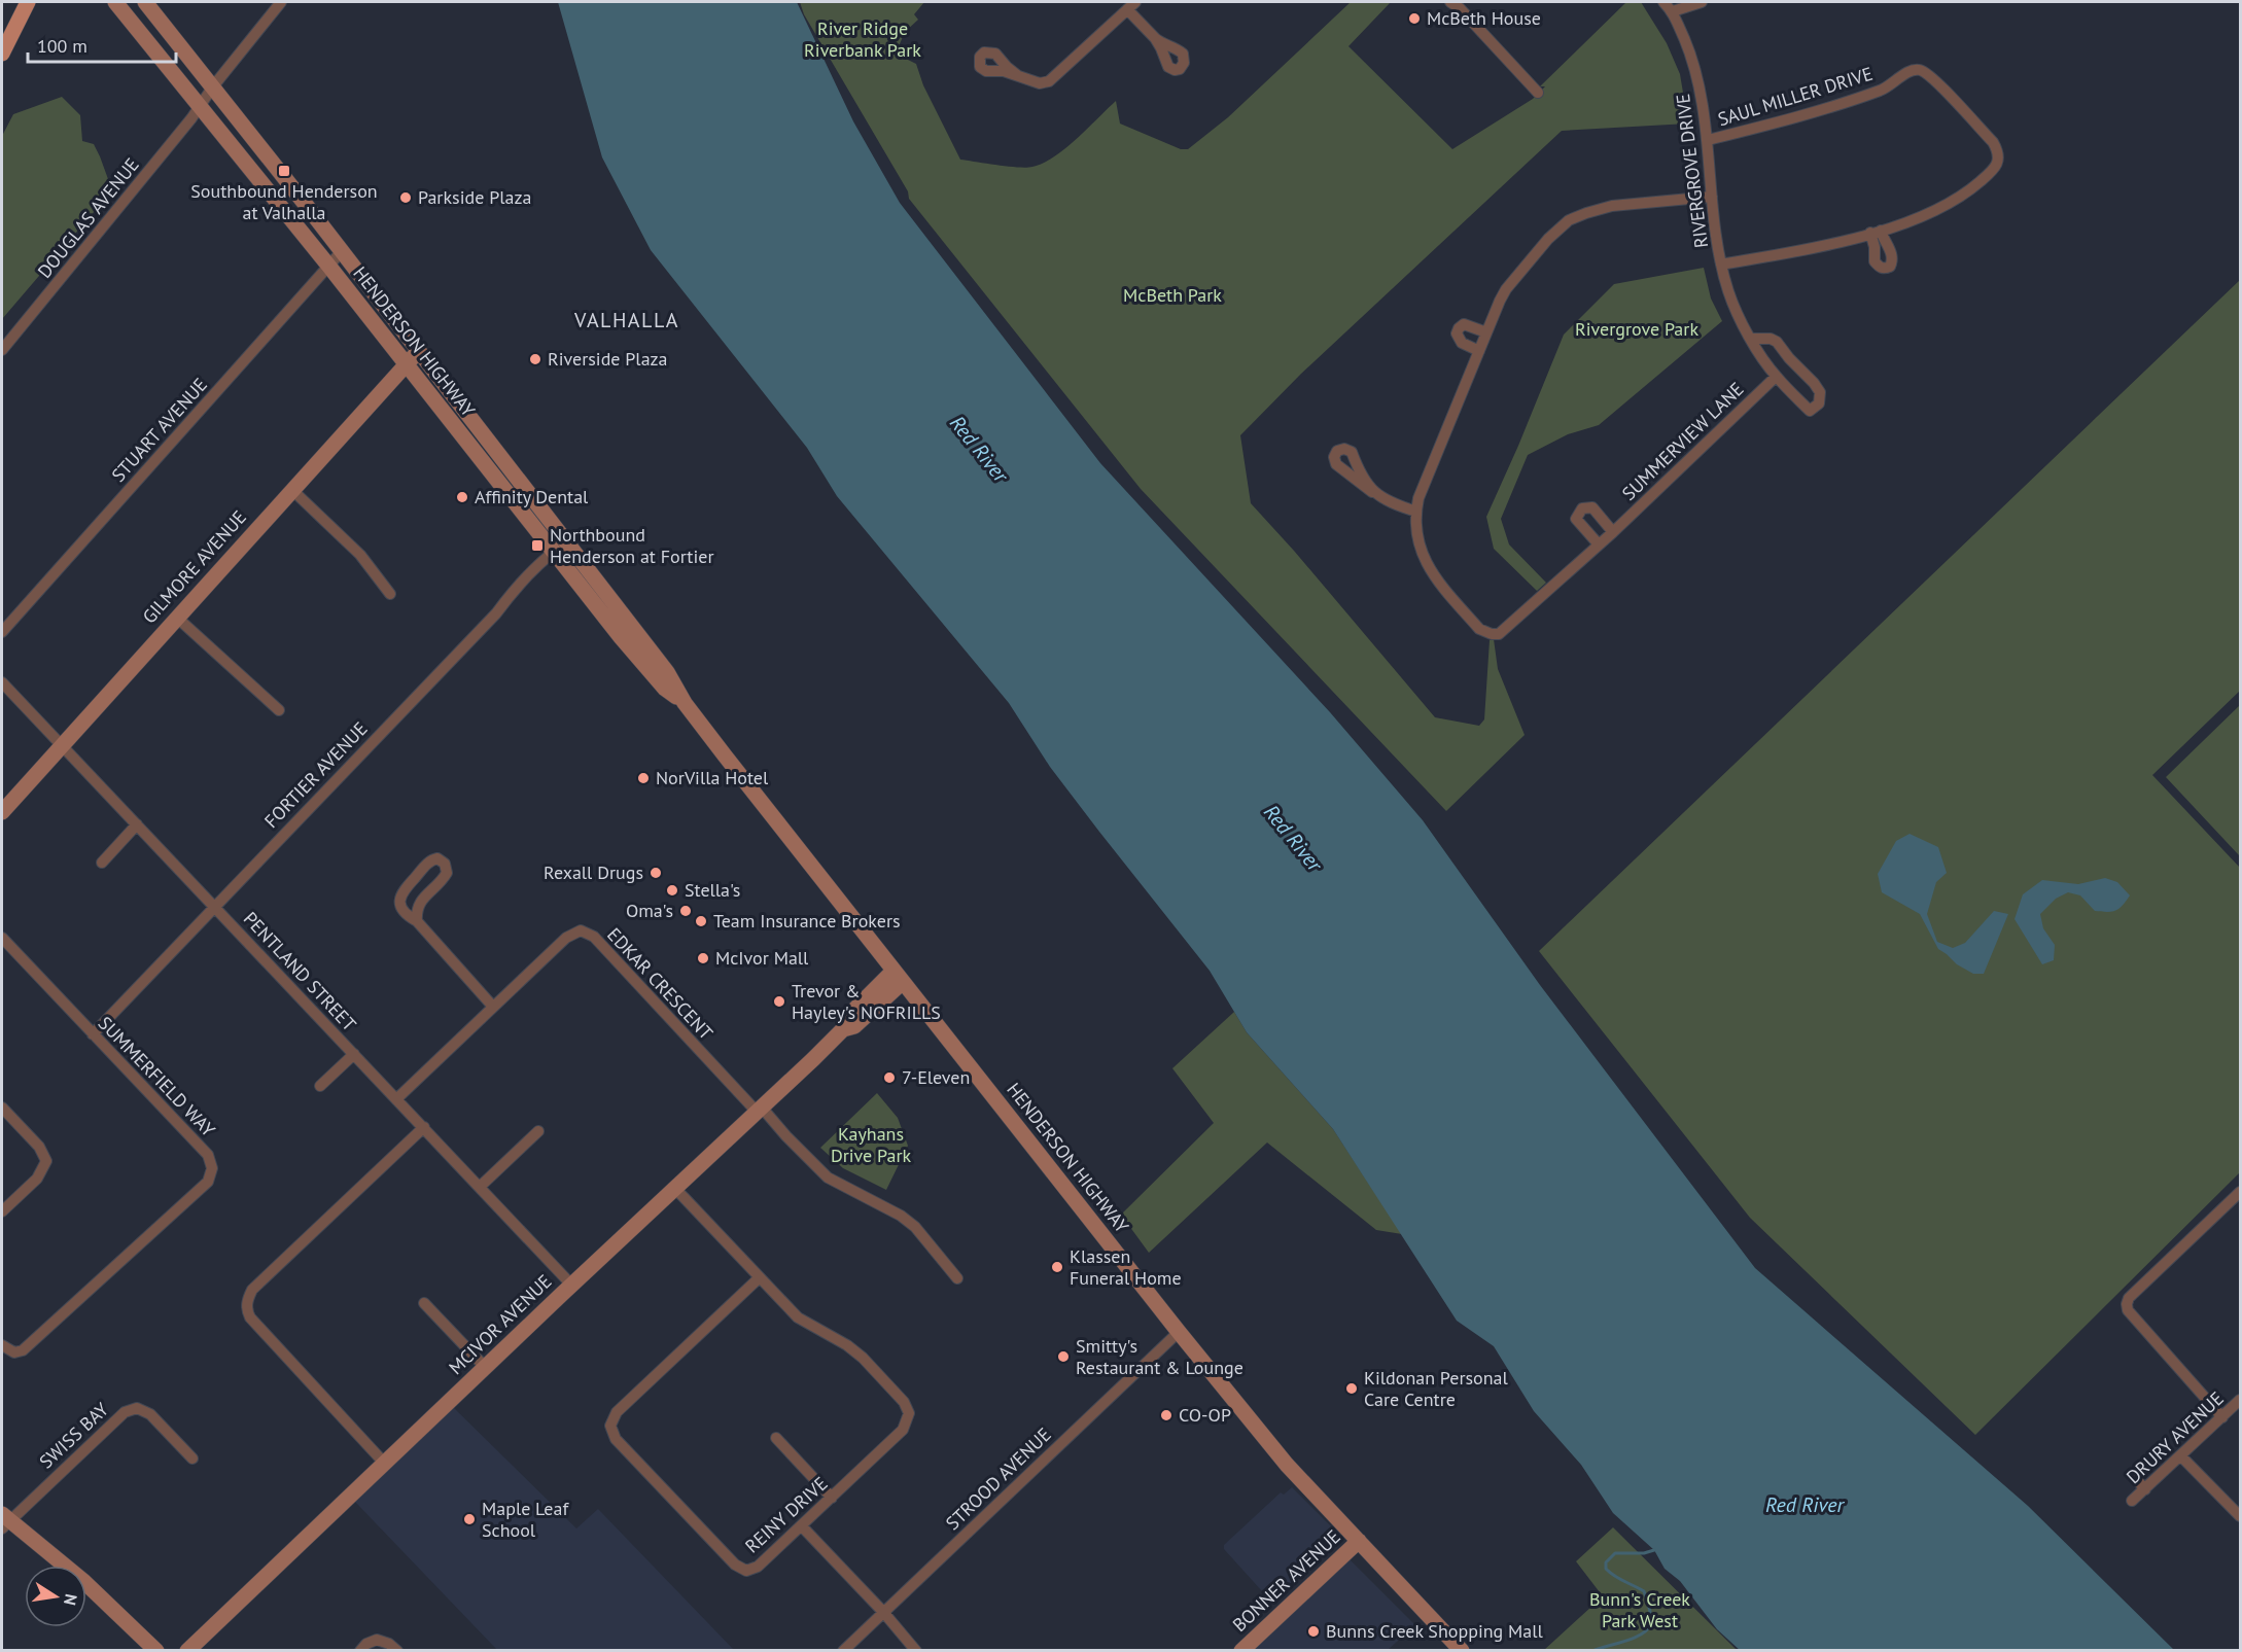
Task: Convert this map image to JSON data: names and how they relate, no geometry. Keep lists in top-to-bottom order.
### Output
{
  "streets": {
    "main road": [
      "HENDERSON HIGHWAY",
      "GILMORE AVENUE",
      "MCIVOR AVENUE",
      "BONNER AVENUE"
    ],
    "street": [
      "SAUL MILLER DRIVE",
      "RIVERGROVE DRIVE",
      "DOUGLAS AVENUE",
      "STUART AVENUE",
      "SUMMERVIEW LANE",
      "FORTIER AVENUE",
      "PENTLAND STREET",
      "EDKAR CRESCENT",
      "SUMMERFIELD WAY",
      "SWISS BAY",
      "DRURY AVENUE",
      "STROOD AVENUE",
      "REINY DRIVE"
    ]
  },
  "crossings": [
    ["SAUL MILLER DRIVE", "RIVERGROVE DRIVE"],
    ["RIVERGROVE DRIVE", "SUMMERVIEW LANE"],
    ["DOUGLAS AVENUE", "HENDERSON HIGHWAY"],
    ["HENDERSON HIGHWAY", "STUART AVENUE"],
    ["HENDERSON HIGHWAY", "GILMORE AVENUE"],
    ["HENDERSON HIGHWAY", "FORTIER AVENUE"],
    ["HENDERSON HIGHWAY", "MCIVOR AVENUE"],
    ["HENDERSON HIGHWAY", "STROOD AVENUE"],
    ["HENDERSON HIGHWAY", "BONNER AVENUE"],
    ["GILMORE AVENUE", "PENTLAND STREET"],
    ["FORTIER AVENUE", "PENTLAND STREET"],
    ["FORTIER AVENUE", "SUMMERFIELD WAY"],
    ["PENTLAND STREET", "EDKAR CRESCENT"],
    ["PENTLAND STREET", "MCIVOR AVENUE"],
    ["EDKAR CRESCENT", "MCIVOR AVENUE"],
    ["MCIVOR AVENUE", "REINY DRIVE"]
  ],
  "districts": ["VALHALLA"],
  "water": ["Red River"],
  "parks": [
    "River Ridge Riverbank Park",
    "McBeth Park",
    "Rivergrove Park",
    "Kayhans Drive Park",
    "Bunn's Creek Park West"
  ],
  "places": {
    "other": [
      "McBeth House",
      "Parkside Plaza",
      "Riverside Plaza",
      "Affinity Dental",
      "NorVilla Hotel",
      "Rexall Drugs",
      "Stella's",
      "Oma's",
      "Team Insurance Brokers",
      "McIvor Mall",
      "Trevor & Hayley's NOFRILLS",
      "7-Eleven",
      "Klassen Funeral Home",
      "Smitty's Restaurant & Lounge",
      "Kildonan Personal Care Centre",
      "CO-OP",
      "Maple Leaf School",
      "Bunns Creek Shopping Mall"
    ],
    "transit": ["Southbound Henderson at Valhalla", "Northbound Henderson at Fortier"]
  },
  "scale_bar": "100 m",
  "north": "right"
}
